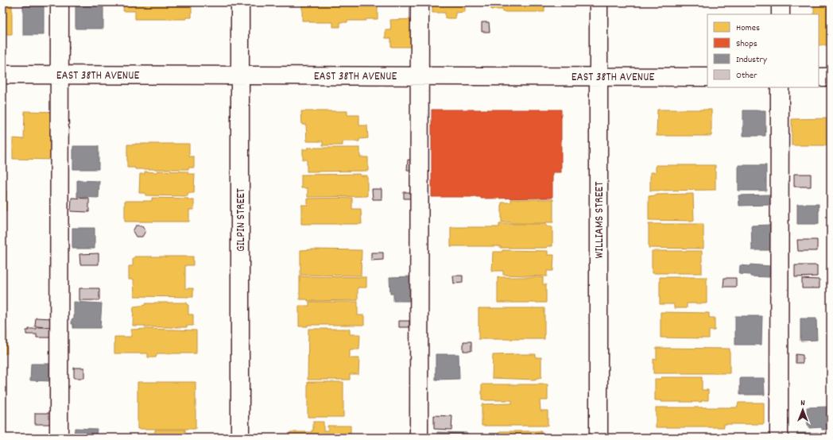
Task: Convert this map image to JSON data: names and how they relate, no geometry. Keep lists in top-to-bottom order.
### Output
{
  "streets": {
    "street": ["EAST 38TH AVENUE", "GILPIN STREET", "WILLIAMS STREET"]
  },
  "crossings": [
    ["EAST 38TH AVENUE", "GILPIN STREET"],
    ["EAST 38TH AVENUE", "WILLIAMS STREET"]
  ],
  "legend": [
    "Homes",
    "Shops",
    "Industry",
    "Other"
  ],
  "north": "top"
}
